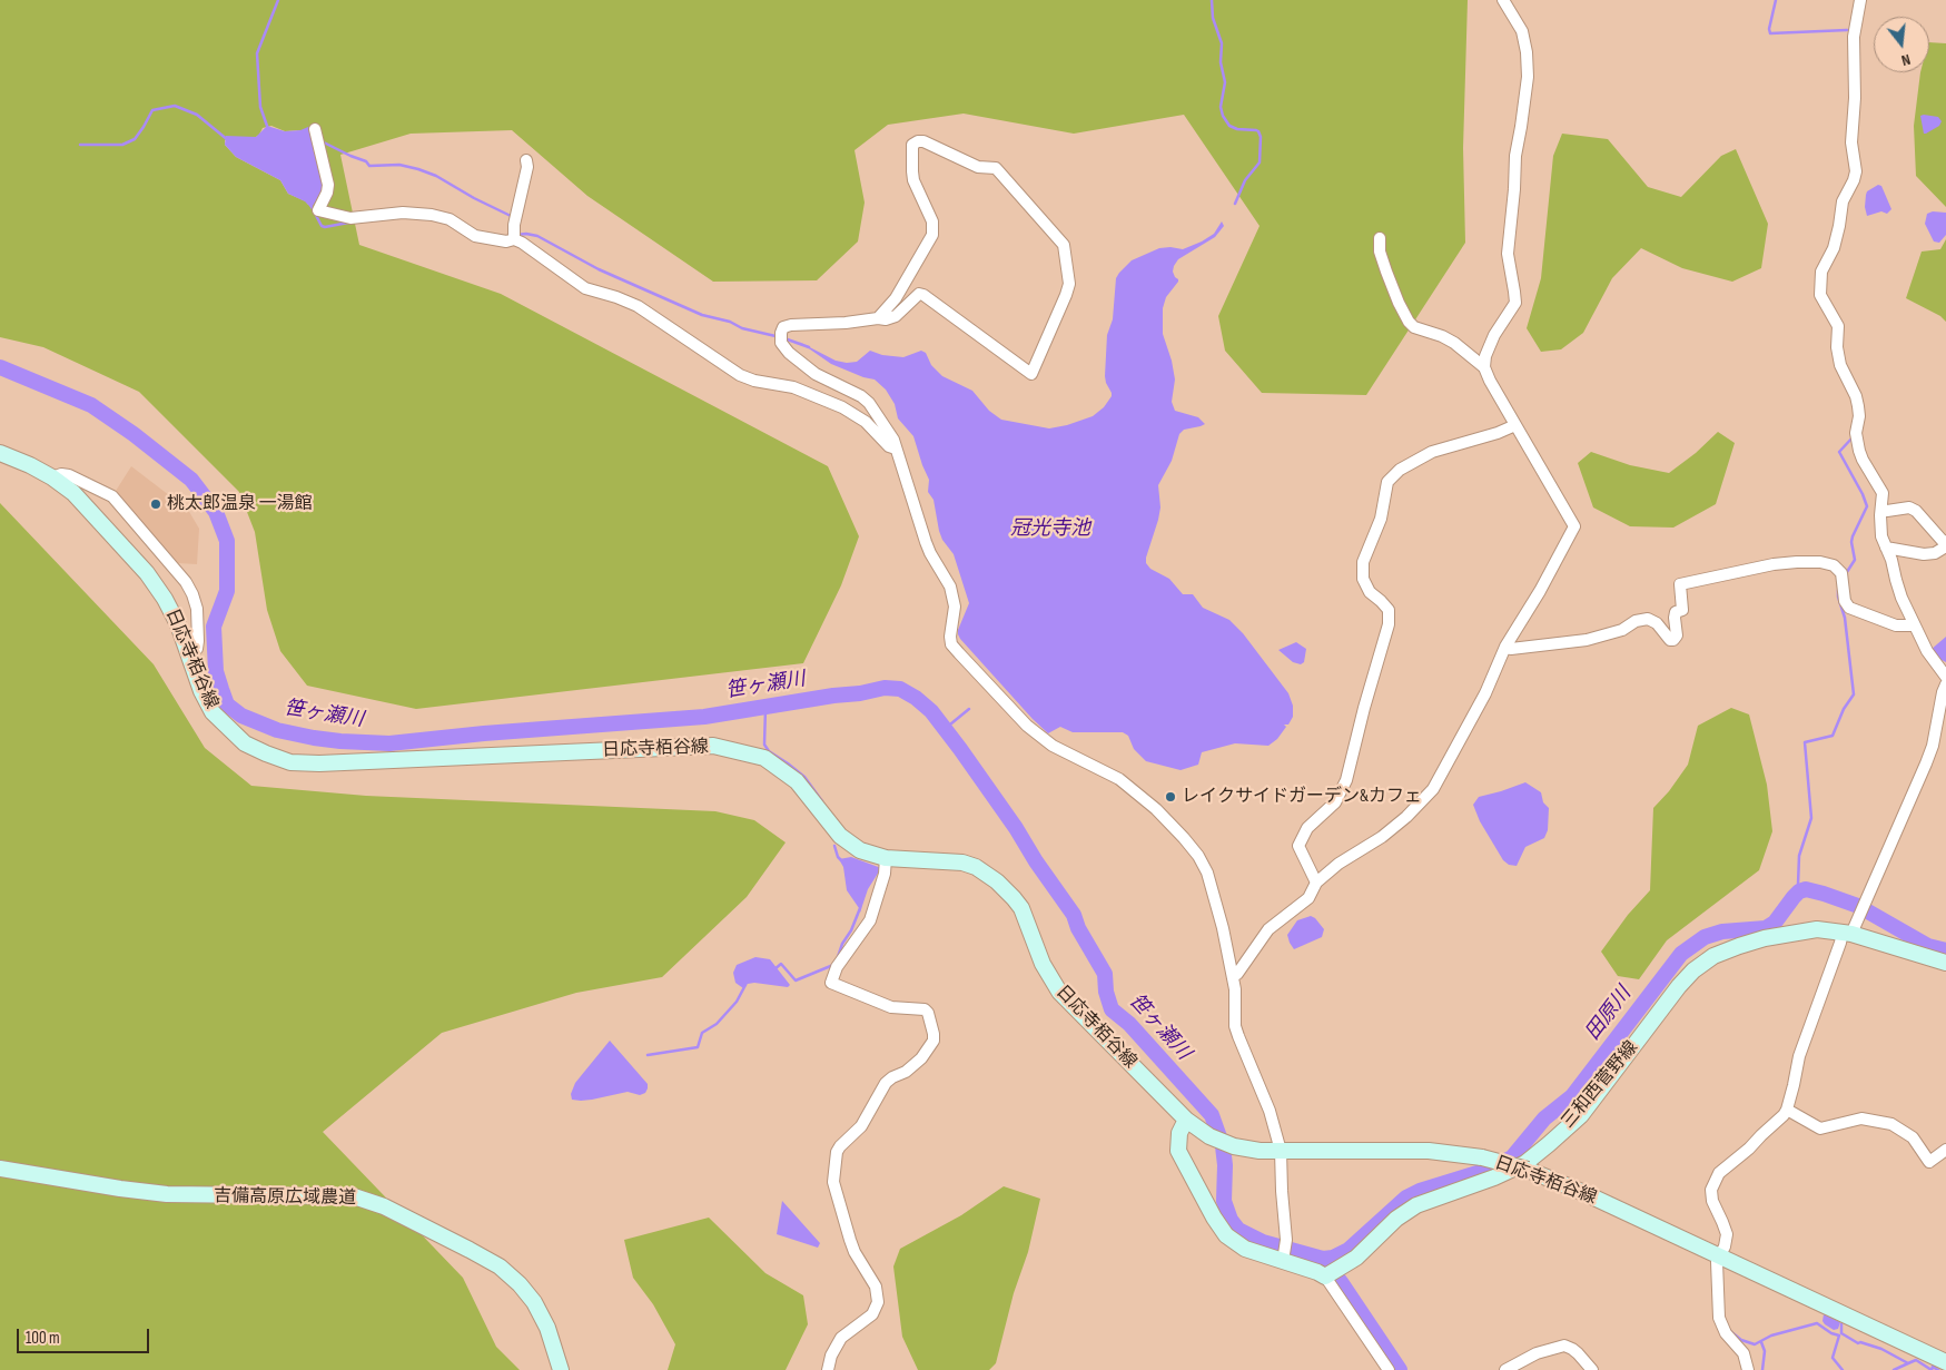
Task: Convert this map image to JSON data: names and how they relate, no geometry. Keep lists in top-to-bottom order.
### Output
{
  "streets": {
    "main road": ["日応寺栢谷線", "三和西菅野線", "吉備高原広域農道"]
  },
  "water": ["冠光寺池", "笹ヶ瀬川", "田原川"],
  "places": ["桃太郎温泉 一湯館", "レイクサイドガーデン&カフェ"],
  "scale_bar": "100 m",
  "north": "bottom"
}
